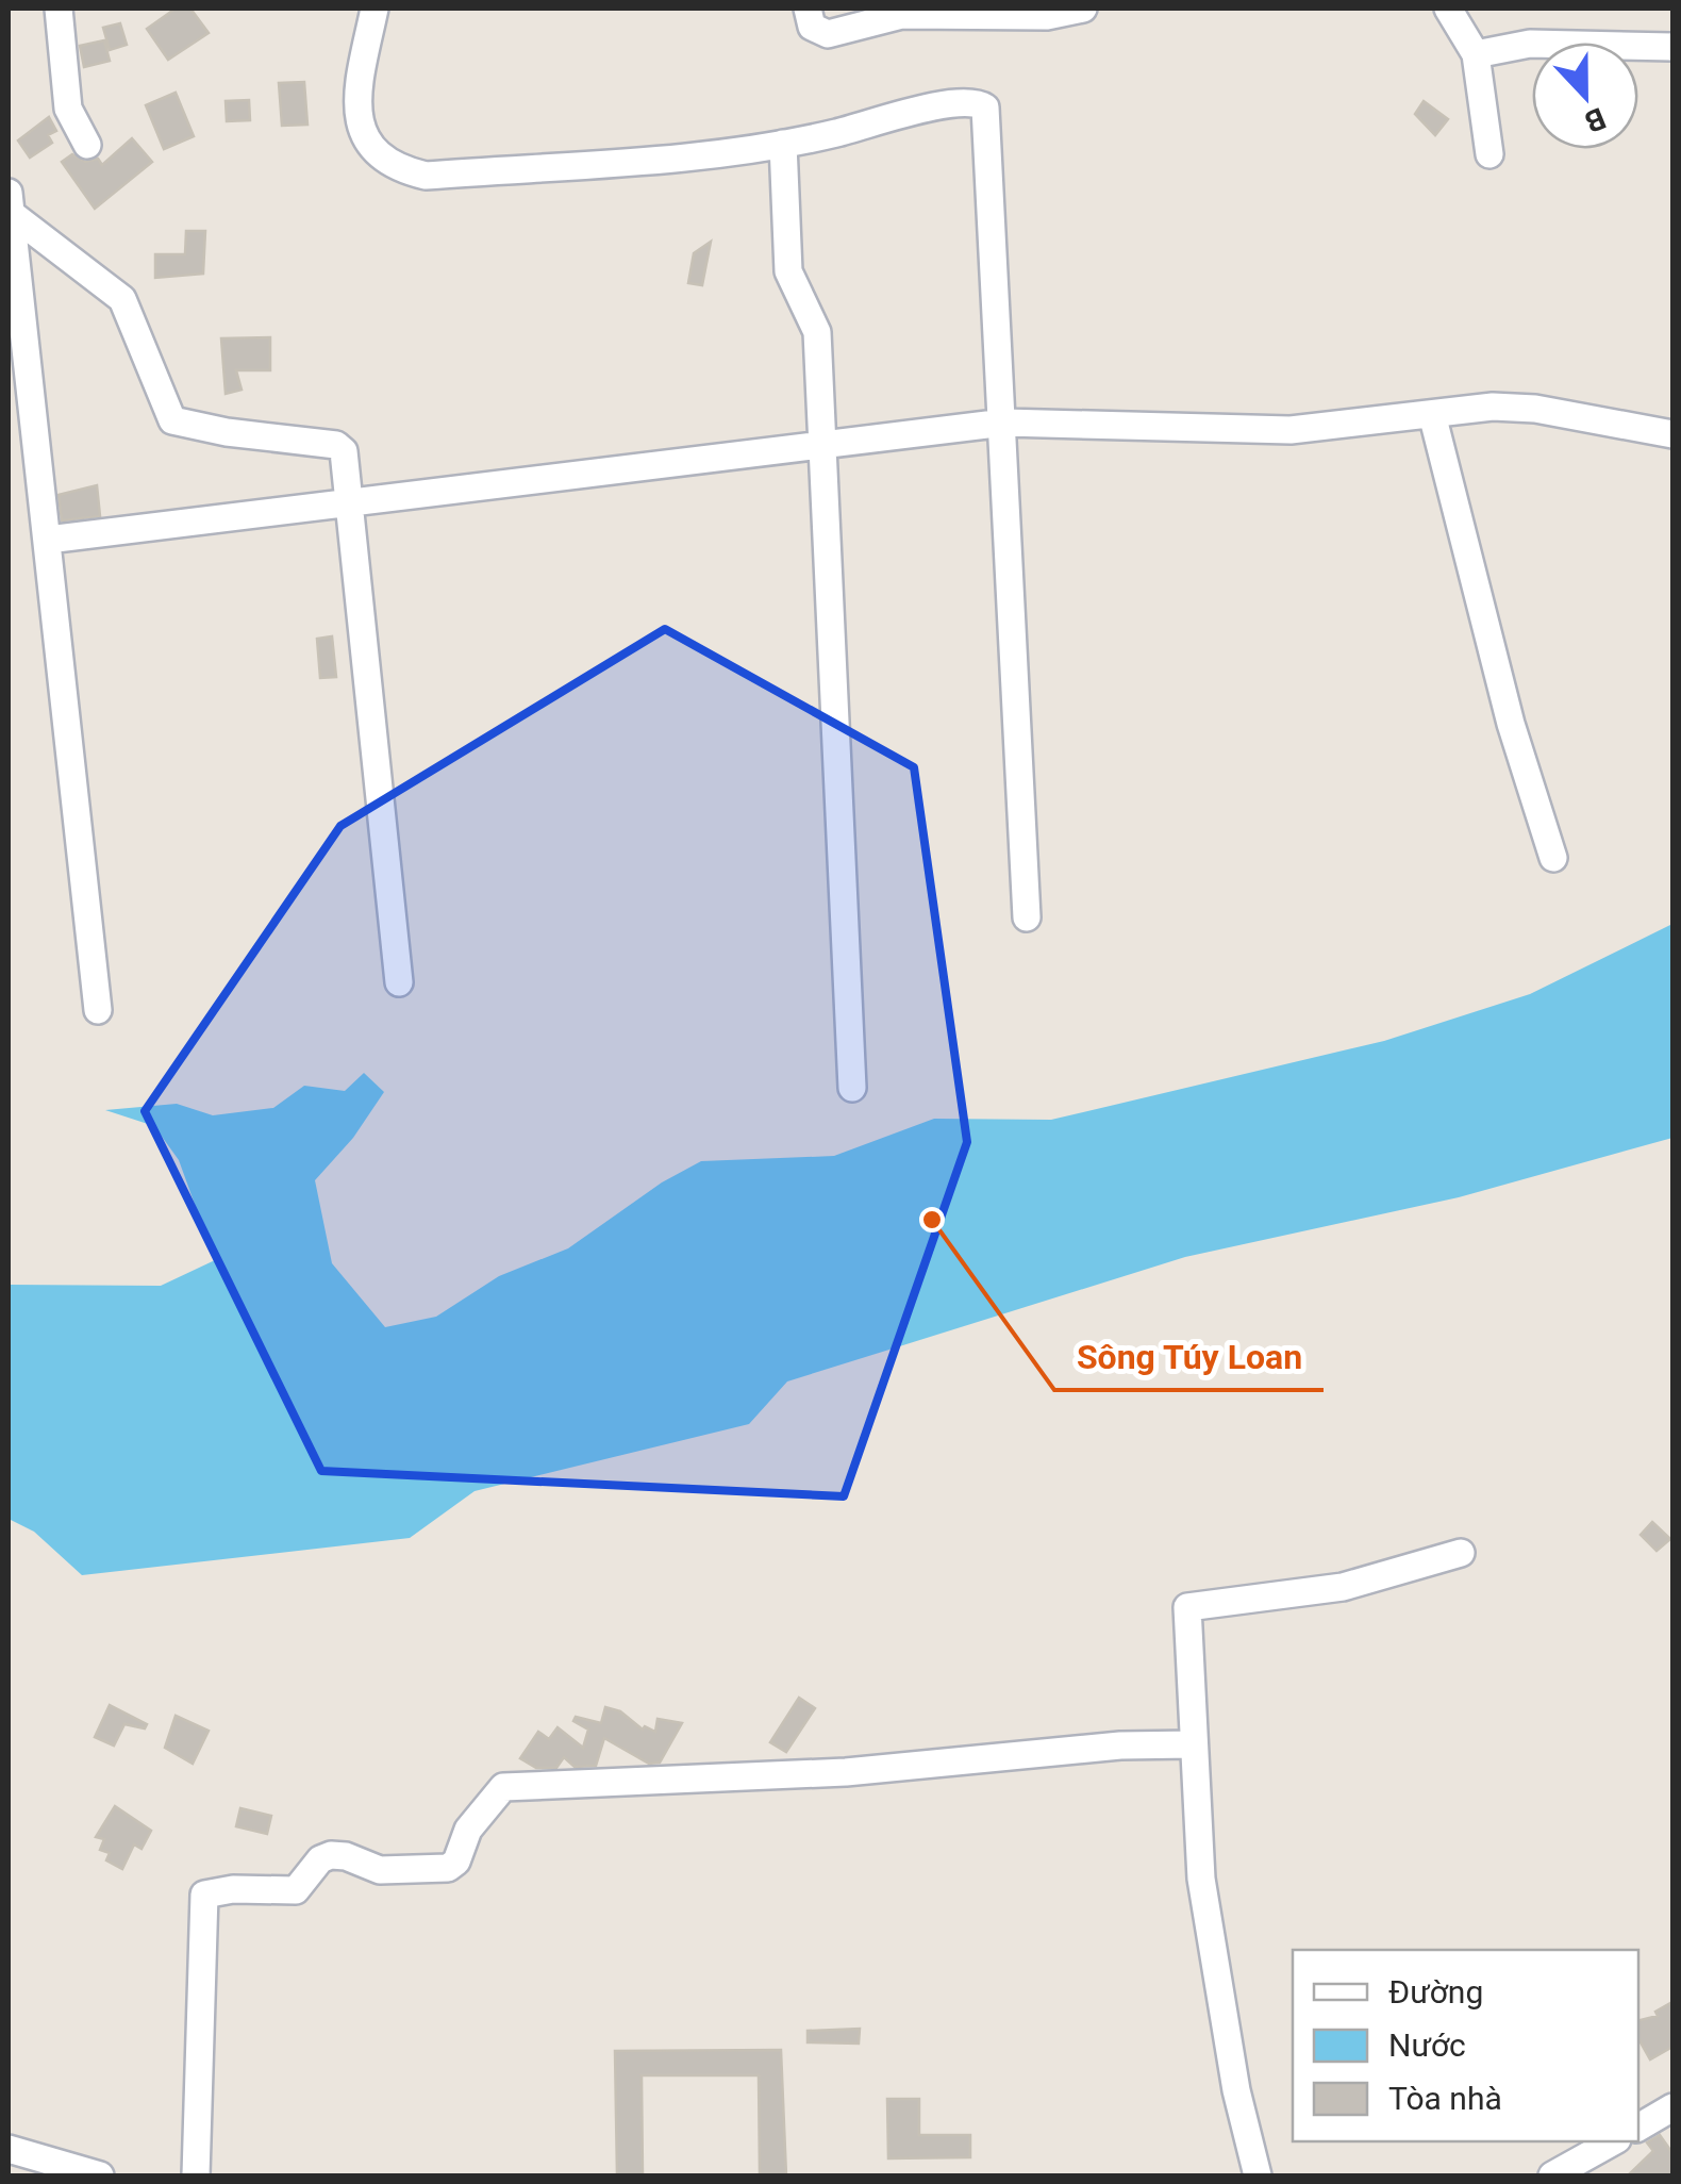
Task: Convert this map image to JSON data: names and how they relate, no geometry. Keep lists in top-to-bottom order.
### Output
{
  "places": ["Sông Túy Loan"],
  "legend": ["Đường", "Nước", "Tòa nhà"],
  "north": "bottom"
}
